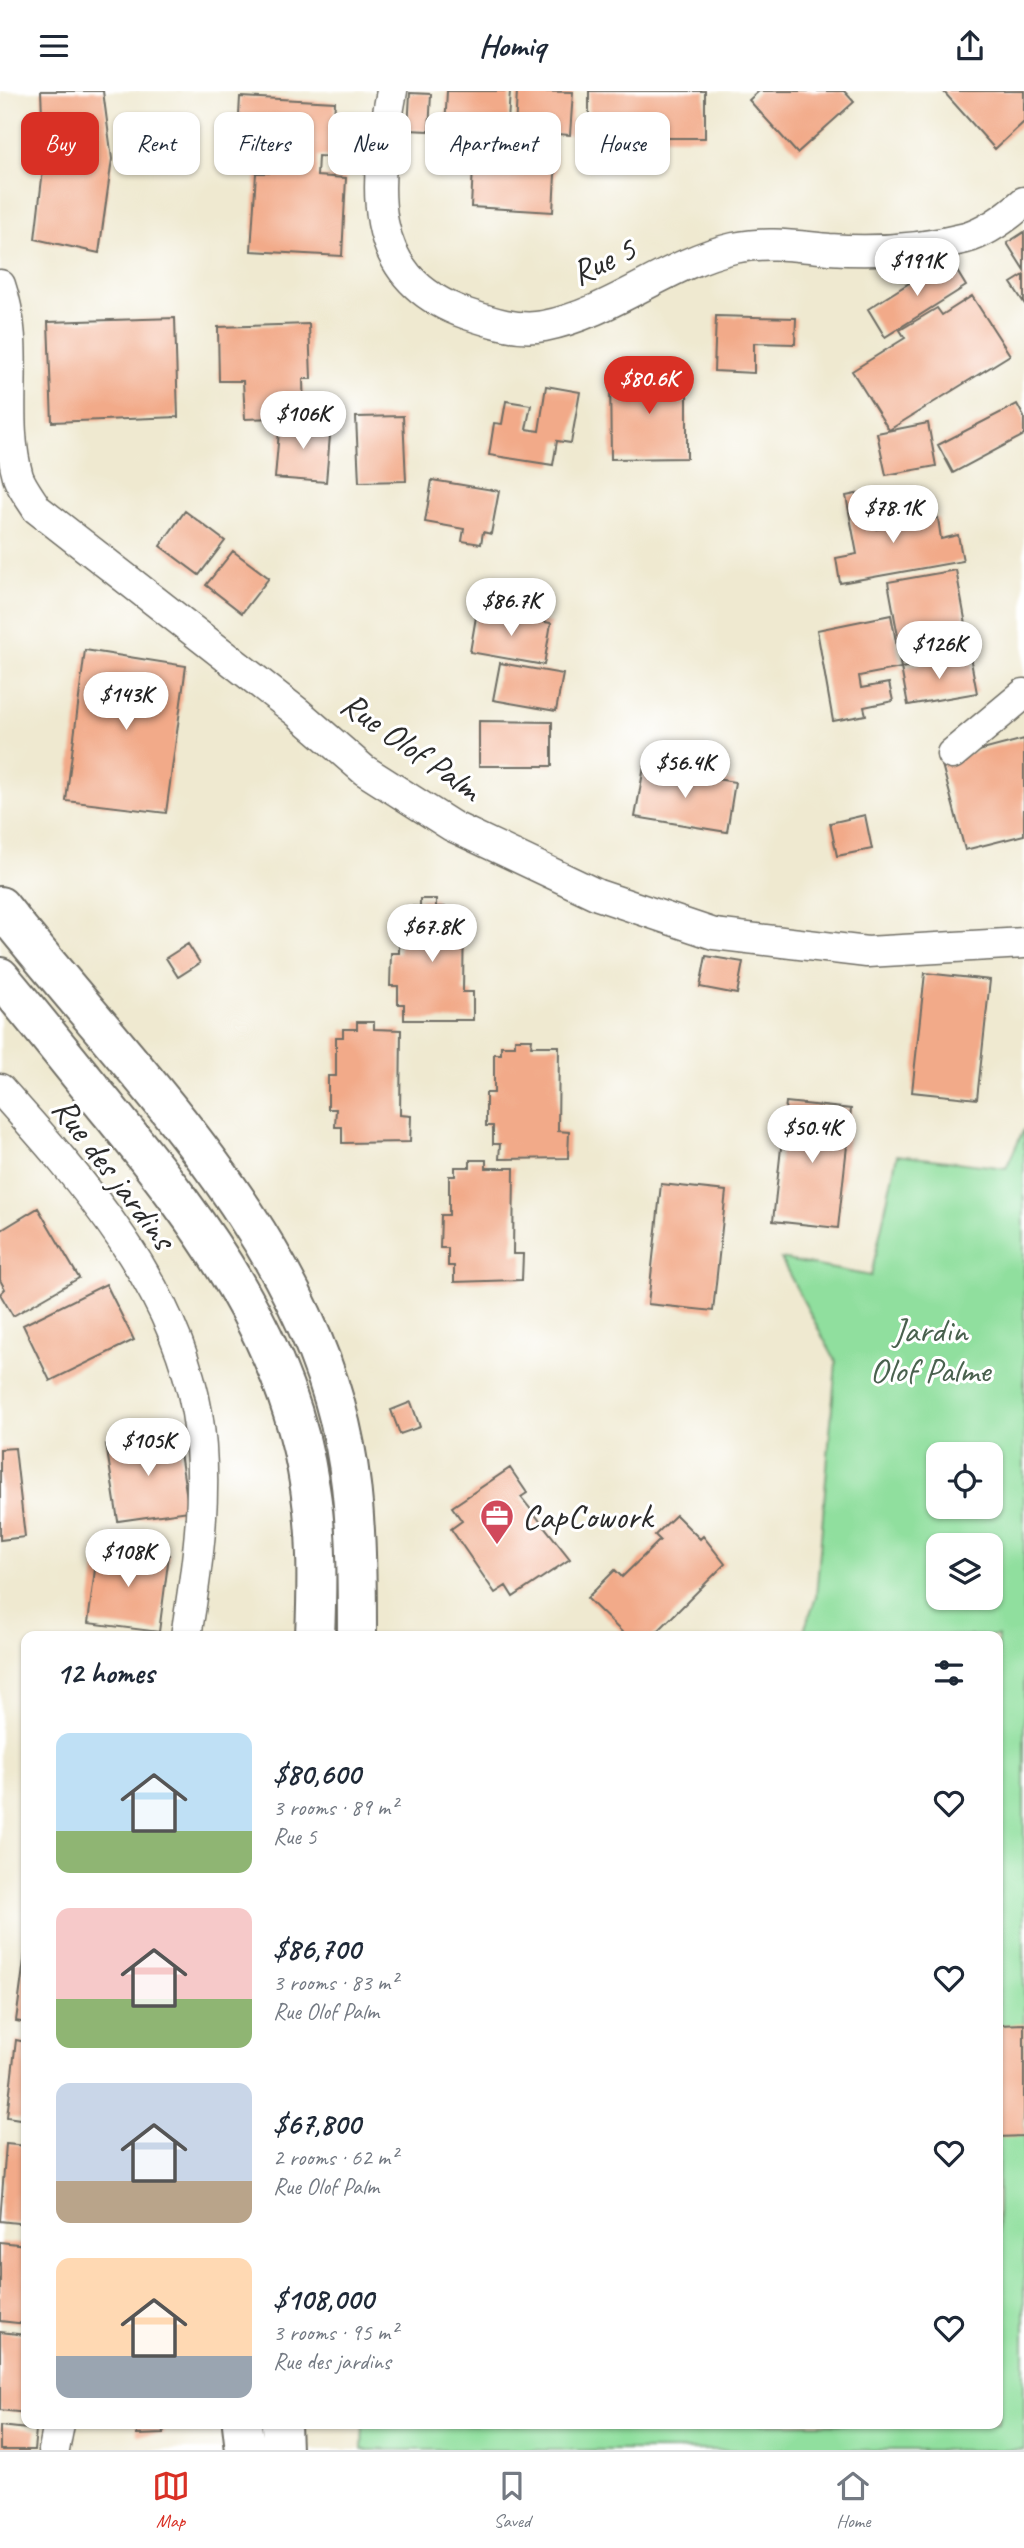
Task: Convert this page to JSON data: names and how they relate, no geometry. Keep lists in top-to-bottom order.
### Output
{
  "streets": {
    "street": ["Rue 5", "Rue Olof Palm", "Rue des jardins"]
  },
  "parks": ["Jardin Olof Palme"],
  "places": {
    "office": ["CapCowork"]
  },
  "page": {
    "header": "Homiq",
    "chip": [
      "Buy",
      "Rent",
      "Filters",
      "New",
      "Apartment",
      "House"
    ],
    "price": [
      "$191K",
      "$80.6K",
      "$106K",
      "$78.1K",
      "$86.7K",
      "$126K",
      "$143K",
      "$56.4K",
      "$67.8K",
      "$50.4K",
      "$105K",
      "$108K"
    ],
    "heading": "12 homes",
    "list": [
      {
        "name": "$80,600",
        "note": "3 rooms · 89 m² · Rue 5"
      },
      {
        "name": "$86,700",
        "note": "3 rooms · 83 m² · Rue Olof Palm"
      },
      {
        "name": "$67,800",
        "note": "2 rooms · 62 m² · Rue Olof Palm"
      },
      {
        "name": "$108,000",
        "note": "3 rooms · 95 m² · Rue des jardins"
      }
    ],
    "tabs": ["Map", "Saved", "Home"]
  }
}
